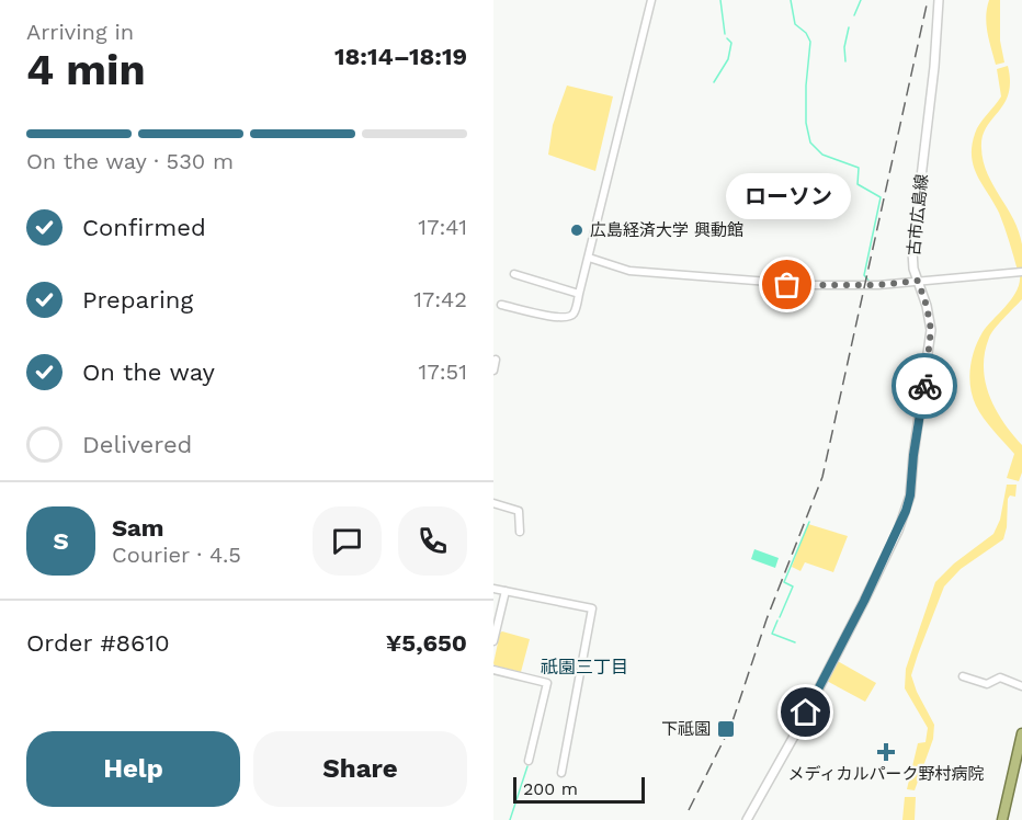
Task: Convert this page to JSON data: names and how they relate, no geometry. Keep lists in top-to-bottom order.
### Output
{
  "streets": {
    "main road": ["古市広島線"]
  },
  "districts": ["祇園三丁目"],
  "places": {
    "other": ["広島経済大学 興動館", "ローソン"],
    "transit": ["下祗園"],
    "health": ["メディカルパーク野村病院"]
  },
  "scale_bar": "200 m",
  "page": {
    "heading": ["4 min", "Arriving in", "18:14–18:19"],
    "panel": [
      "Sam",
      "Courier · 4.5",
      "Order #8610",
      "¥5,650"
    ],
    "bar": "On the way · 530 m",
    "bubble": "ローソン",
    "list": [
      ["Confirmed", "17:41"],
      ["Preparing", "17:42"],
      ["On the way", "17:51"],
      "Delivered"
    ],
    "round": "S",
    "buttons": ["Help", "Share"],
    "scale": "200 m"
  }
}
